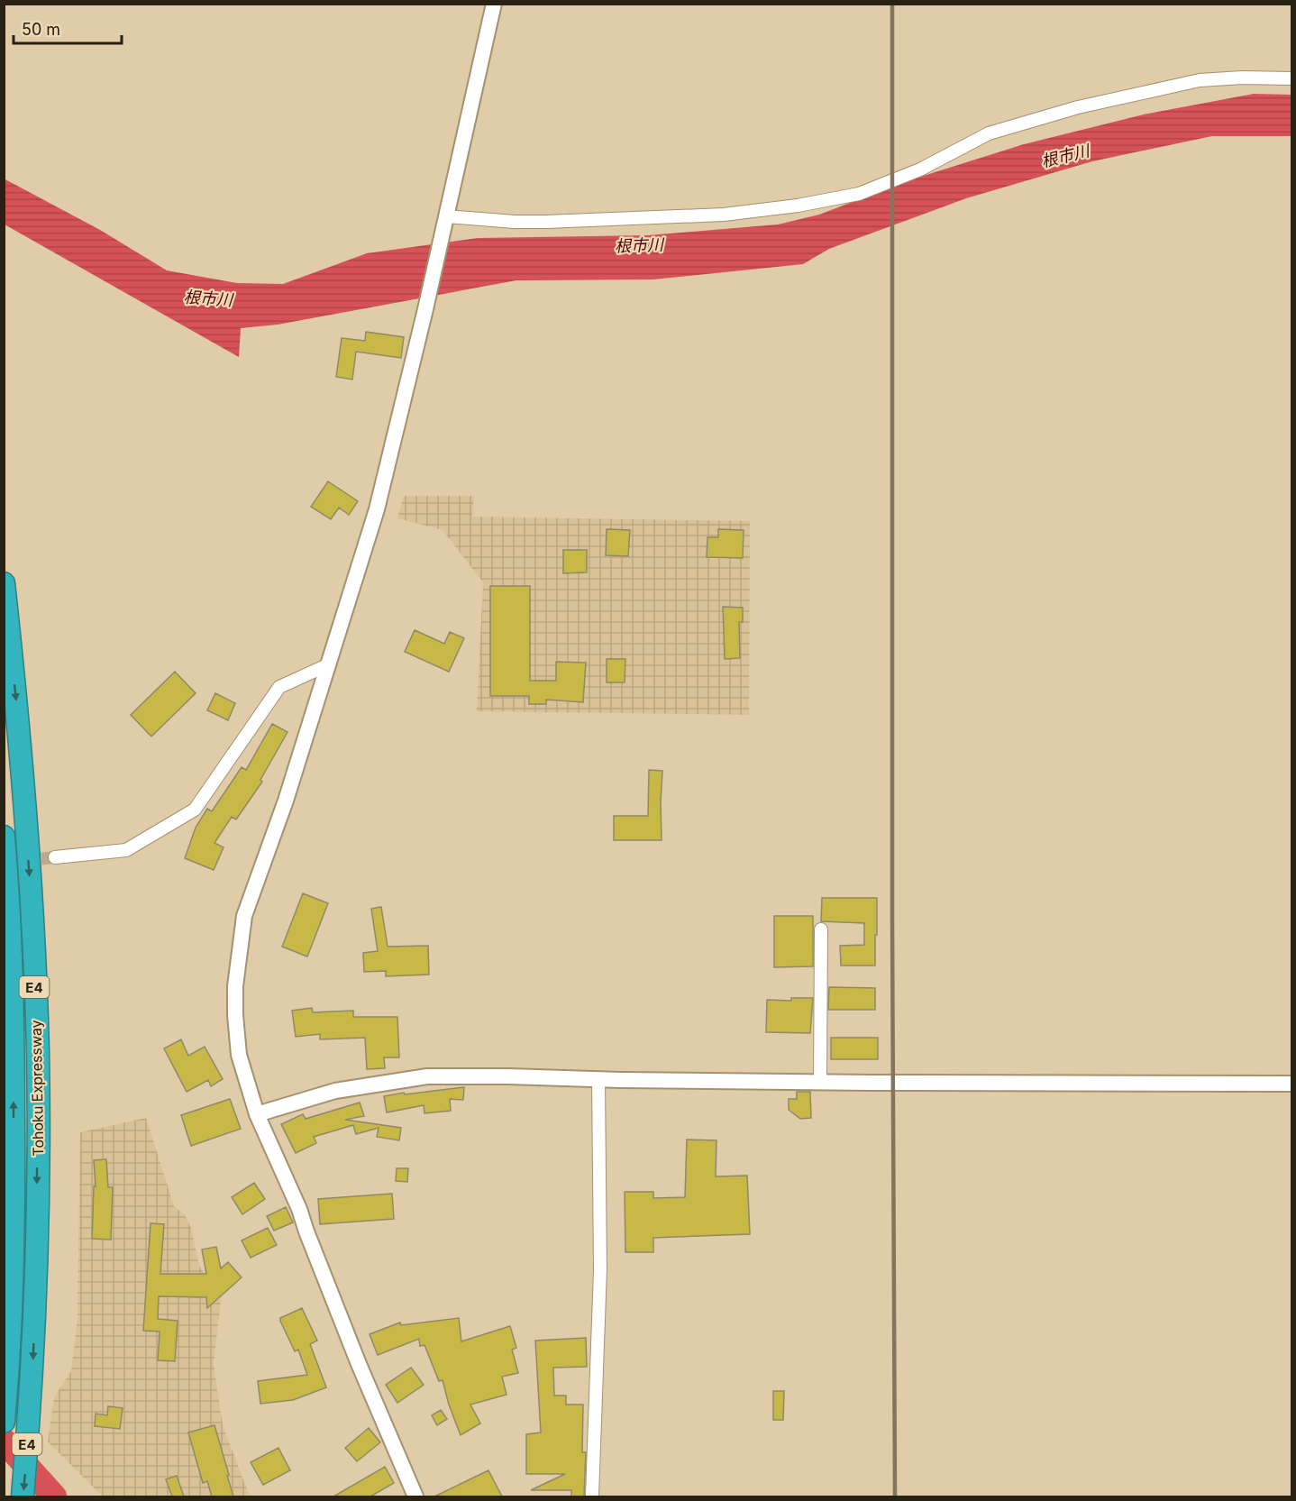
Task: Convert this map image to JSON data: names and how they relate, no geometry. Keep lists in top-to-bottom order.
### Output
{
  "streets": {
    "highway": ["E4", "Tohoku Expressway"]
  },
  "water": ["根市川"],
  "scale_bar": "50 m"
}
